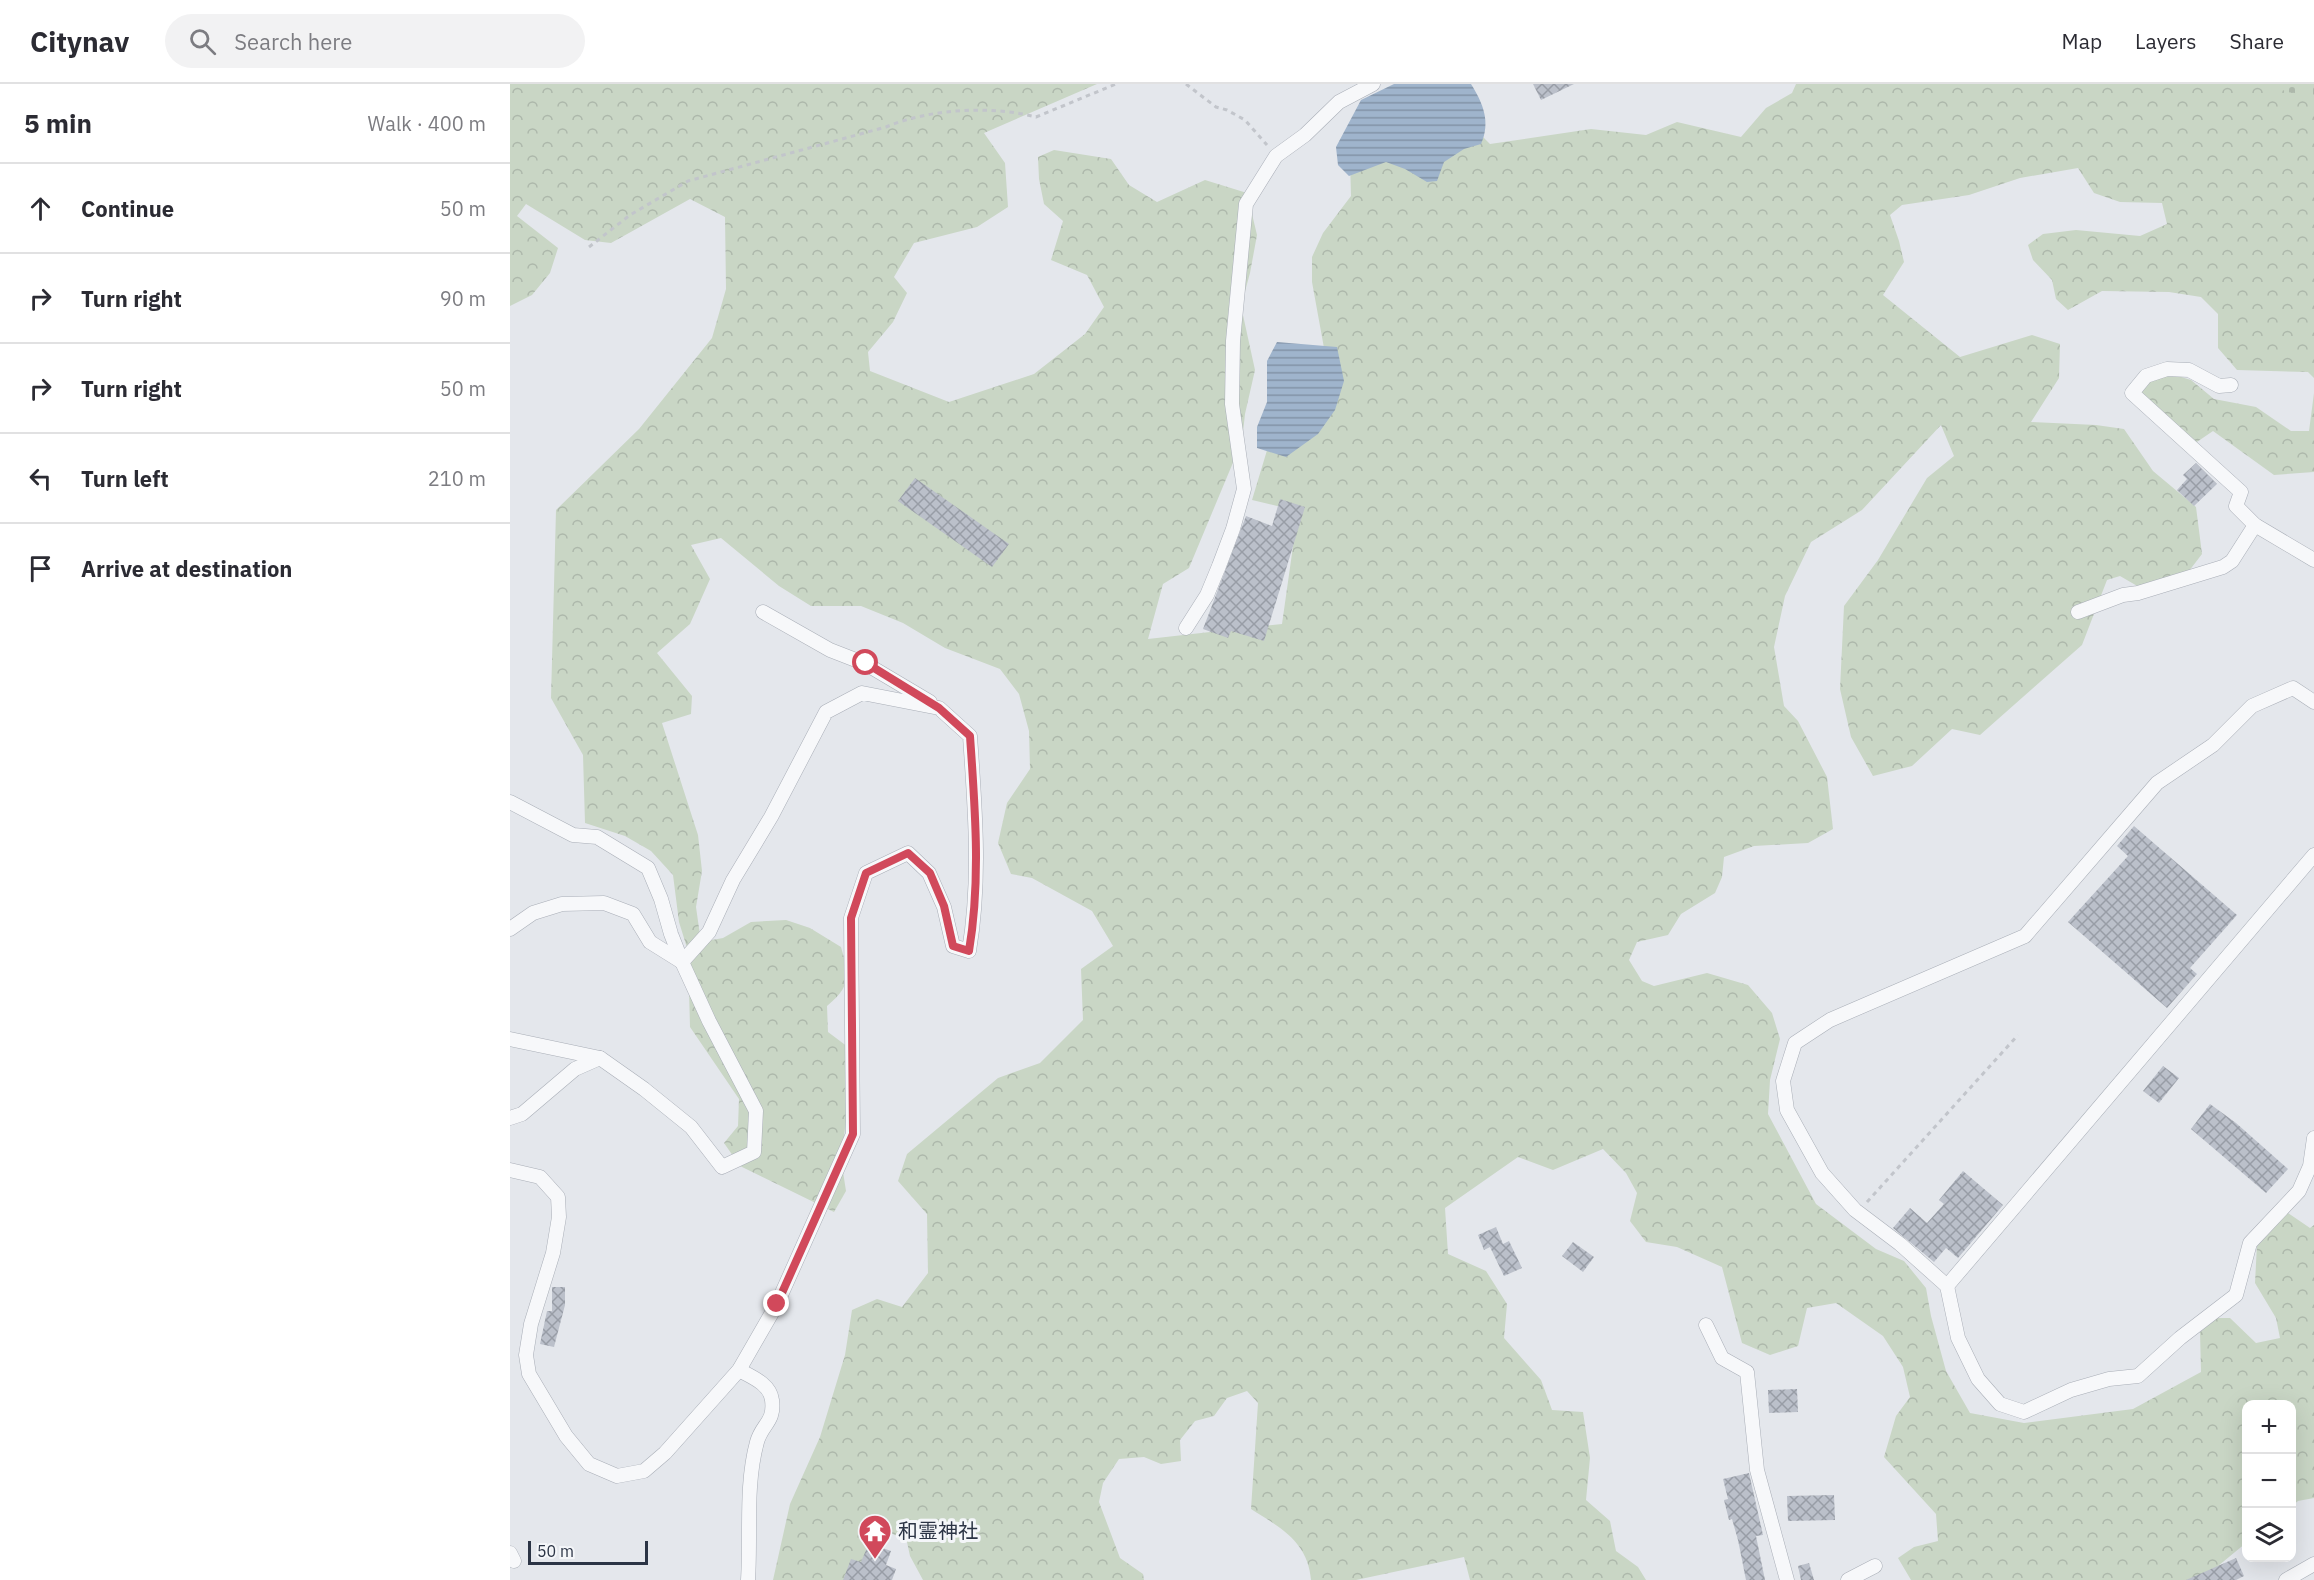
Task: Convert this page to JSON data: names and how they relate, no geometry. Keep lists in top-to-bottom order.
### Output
{
  "places": {
    "temple": ["和霊神社"]
  },
  "scale_bar": "50 m",
  "page": {
    "header": "Citynav",
    "search": "Search here",
    "nav": ["Map", "Layers", "Share"],
    "heading": ["5 min", "Walk · 400 m"],
    "list": [
      ["Continue", "50 m"],
      ["Turn right", "90 m"],
      ["Turn right", "50 m"],
      ["Turn left", "210 m"],
      "Arrive at destination"
    ],
    "map_buttons": ["+", "−"],
    "scale": "50 m"
  }
}
